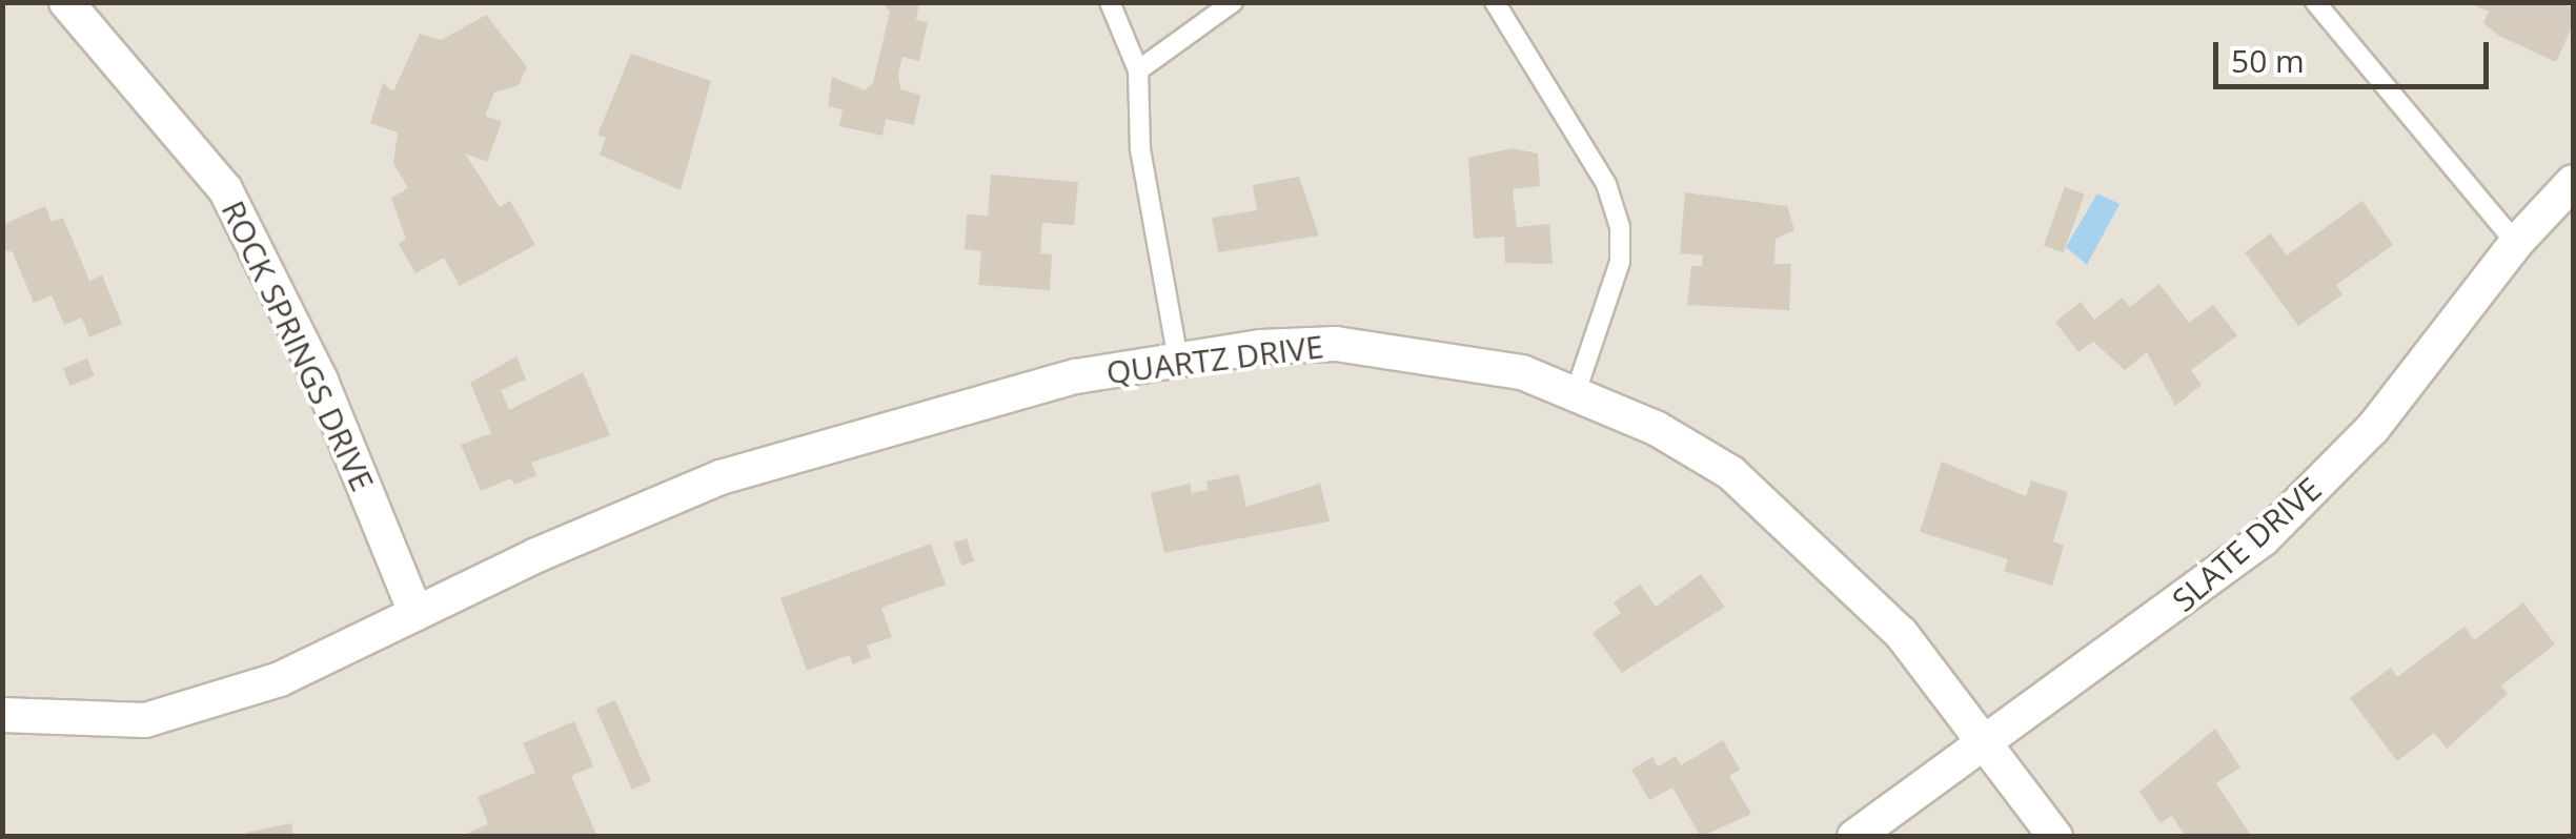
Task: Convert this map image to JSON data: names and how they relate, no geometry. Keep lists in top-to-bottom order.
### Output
{
  "streets": {
    "street": ["ROCK SPRINGS DRIVE", "QUARTZ DRIVE", "SLATE DRIVE"]
  },
  "crossings": [
    ["ROCK SPRINGS DRIVE", "QUARTZ DRIVE"],
    ["QUARTZ DRIVE", "SLATE DRIVE"]
  ],
  "scale_bar": "50 m"
}
